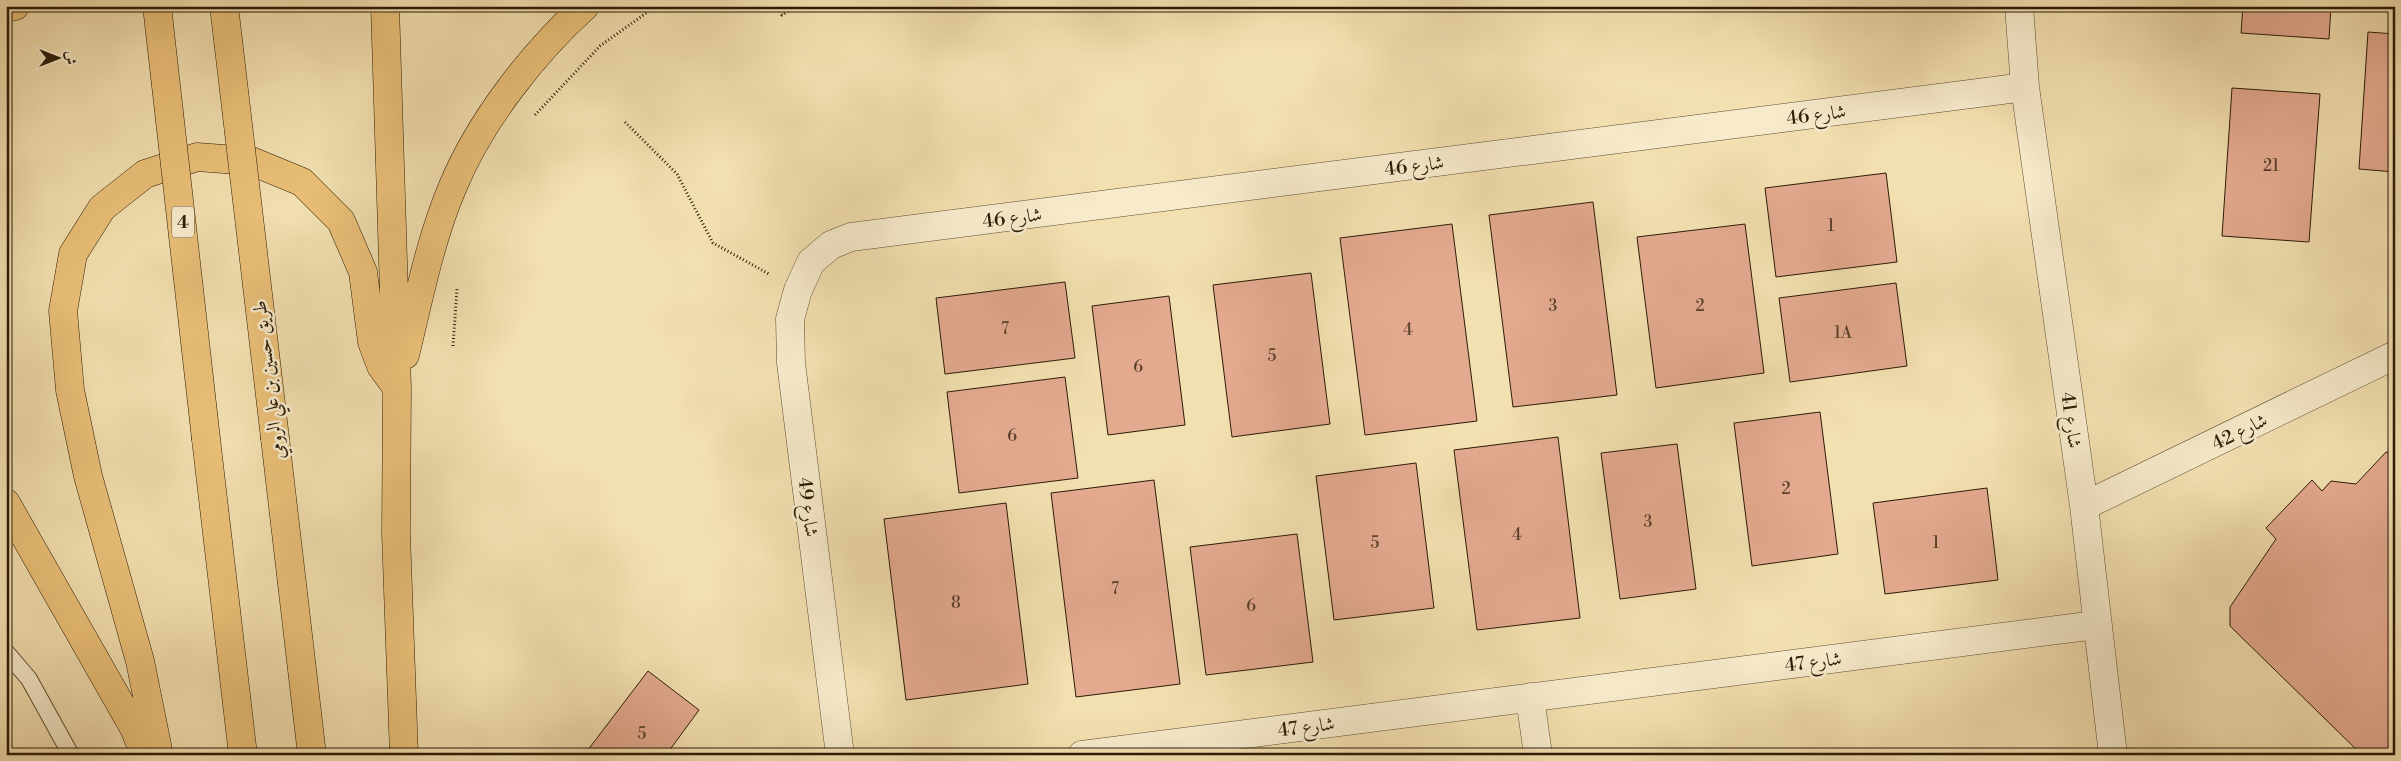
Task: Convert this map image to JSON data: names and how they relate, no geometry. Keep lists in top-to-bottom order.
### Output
{
  "streets": {
    "highway": ["4", "طريق حسين بن علي الرومي"],
    "street": [
      "شارع 46",
      "شارع 41",
      "شارع 42",
      "شارع 49",
      "شارع 47"
    ]
  },
  "crossings": [
    ["شارع 46", "شارع 41"],
    ["شارع 46", "شارع 49"],
    ["شارع 41", "شارع 42"],
    ["شارع 41", "شارع 47"]
  ],
  "house_numbers": [
    "21",
    "1",
    "3",
    "2",
    "7",
    "4",
    "1A",
    "5",
    "6",
    "6",
    "2",
    "3",
    "4",
    "5",
    "1",
    "7",
    "8",
    "6",
    "5"
  ],
  "north": "right"
}
